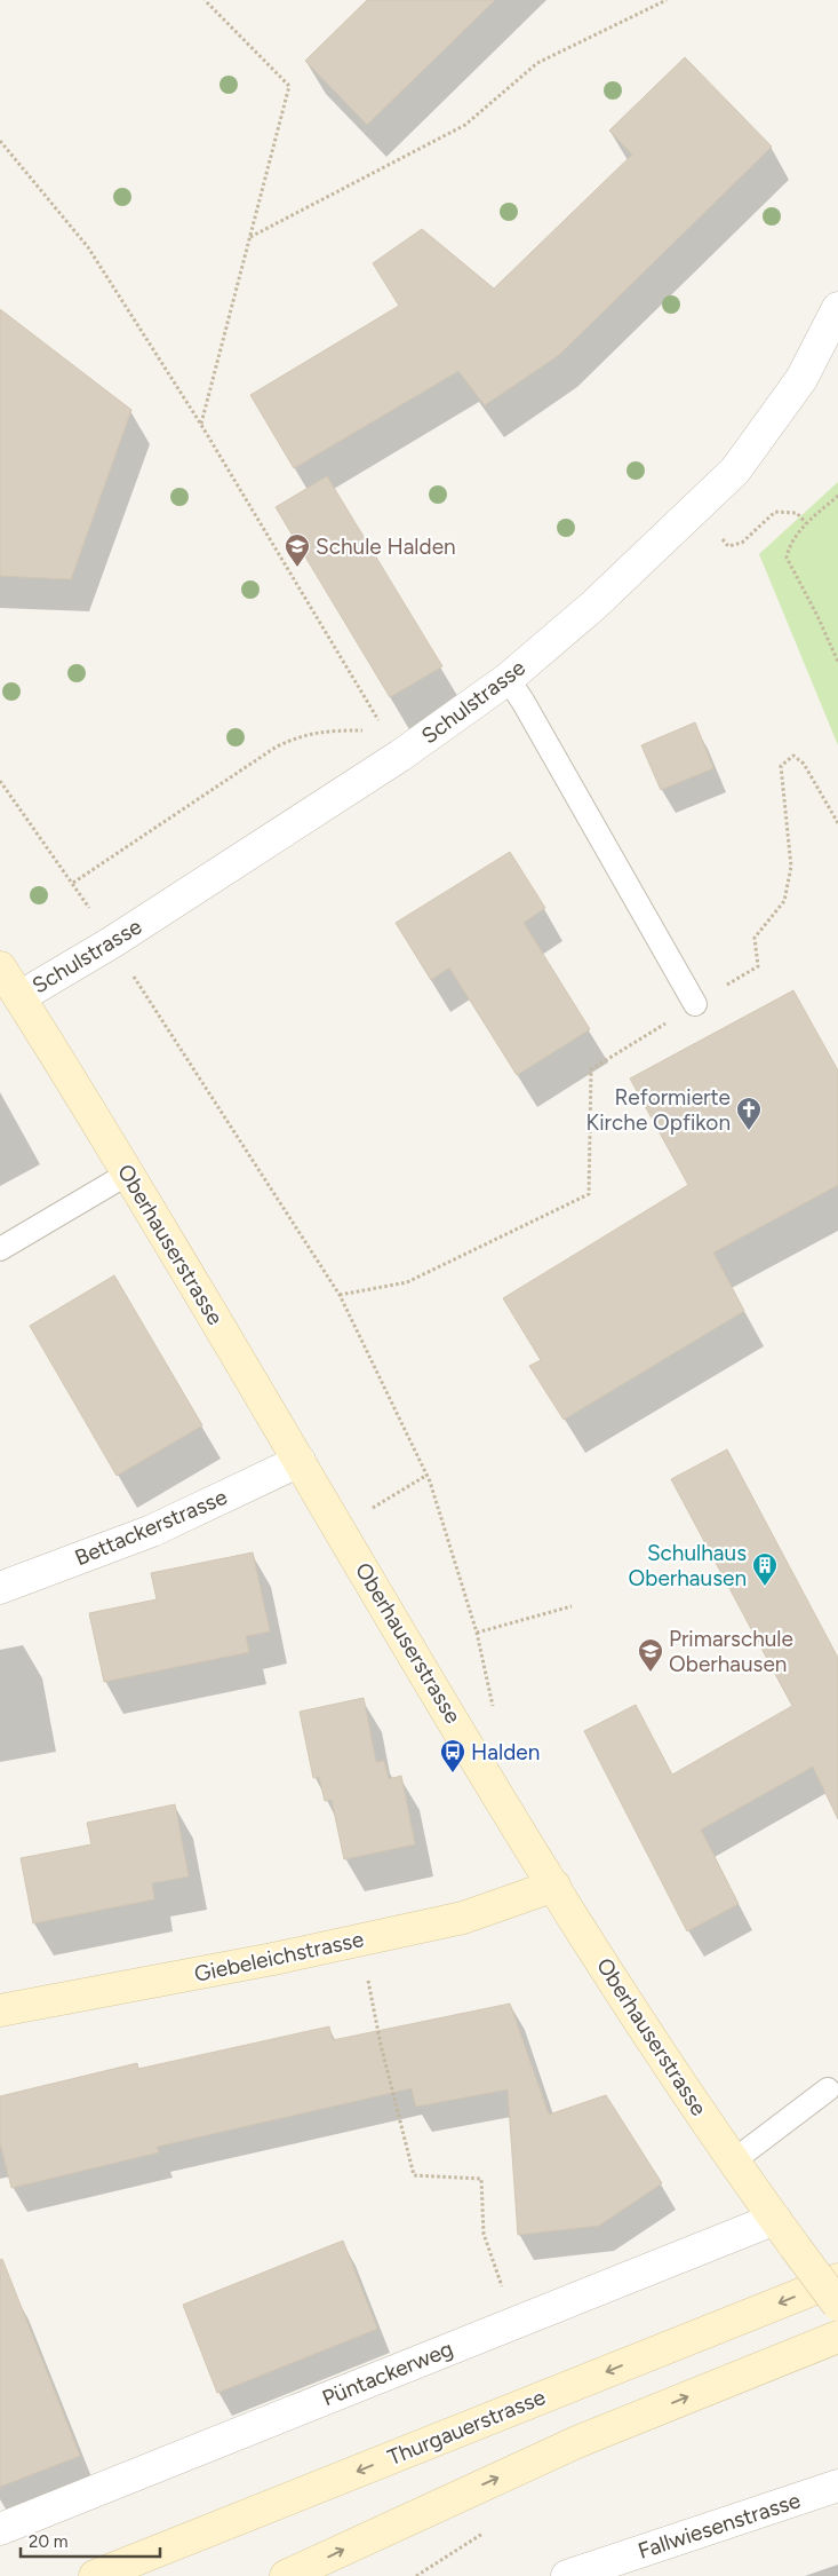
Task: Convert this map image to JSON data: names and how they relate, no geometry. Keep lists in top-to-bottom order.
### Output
{
  "streets": {
    "street": [
      "Schulstrasse",
      "Oberhauserstrasse",
      "Bettackerstrasse",
      "Giebeleichstrasse",
      "Püntackerweg",
      "Thurgauerstrasse",
      "Fallwiesenstrasse"
    ]
  },
  "crossings": [
    ["Schulstrasse", "Oberhauserstrasse"],
    ["Oberhauserstrasse", "Bettackerstrasse"],
    ["Oberhauserstrasse", "Giebeleichstrasse"],
    ["Oberhauserstrasse", "Püntackerweg"]
  ],
  "places": {
    "school or university": ["Schule Halden", "Primarschule Oberhausen"],
    "church": ["Reformierte Kirche Opfikon"],
    "building": ["Schulhaus Oberhausen"],
    "bus stop": ["Halden"]
  },
  "scale_bar": "20 m"
}
